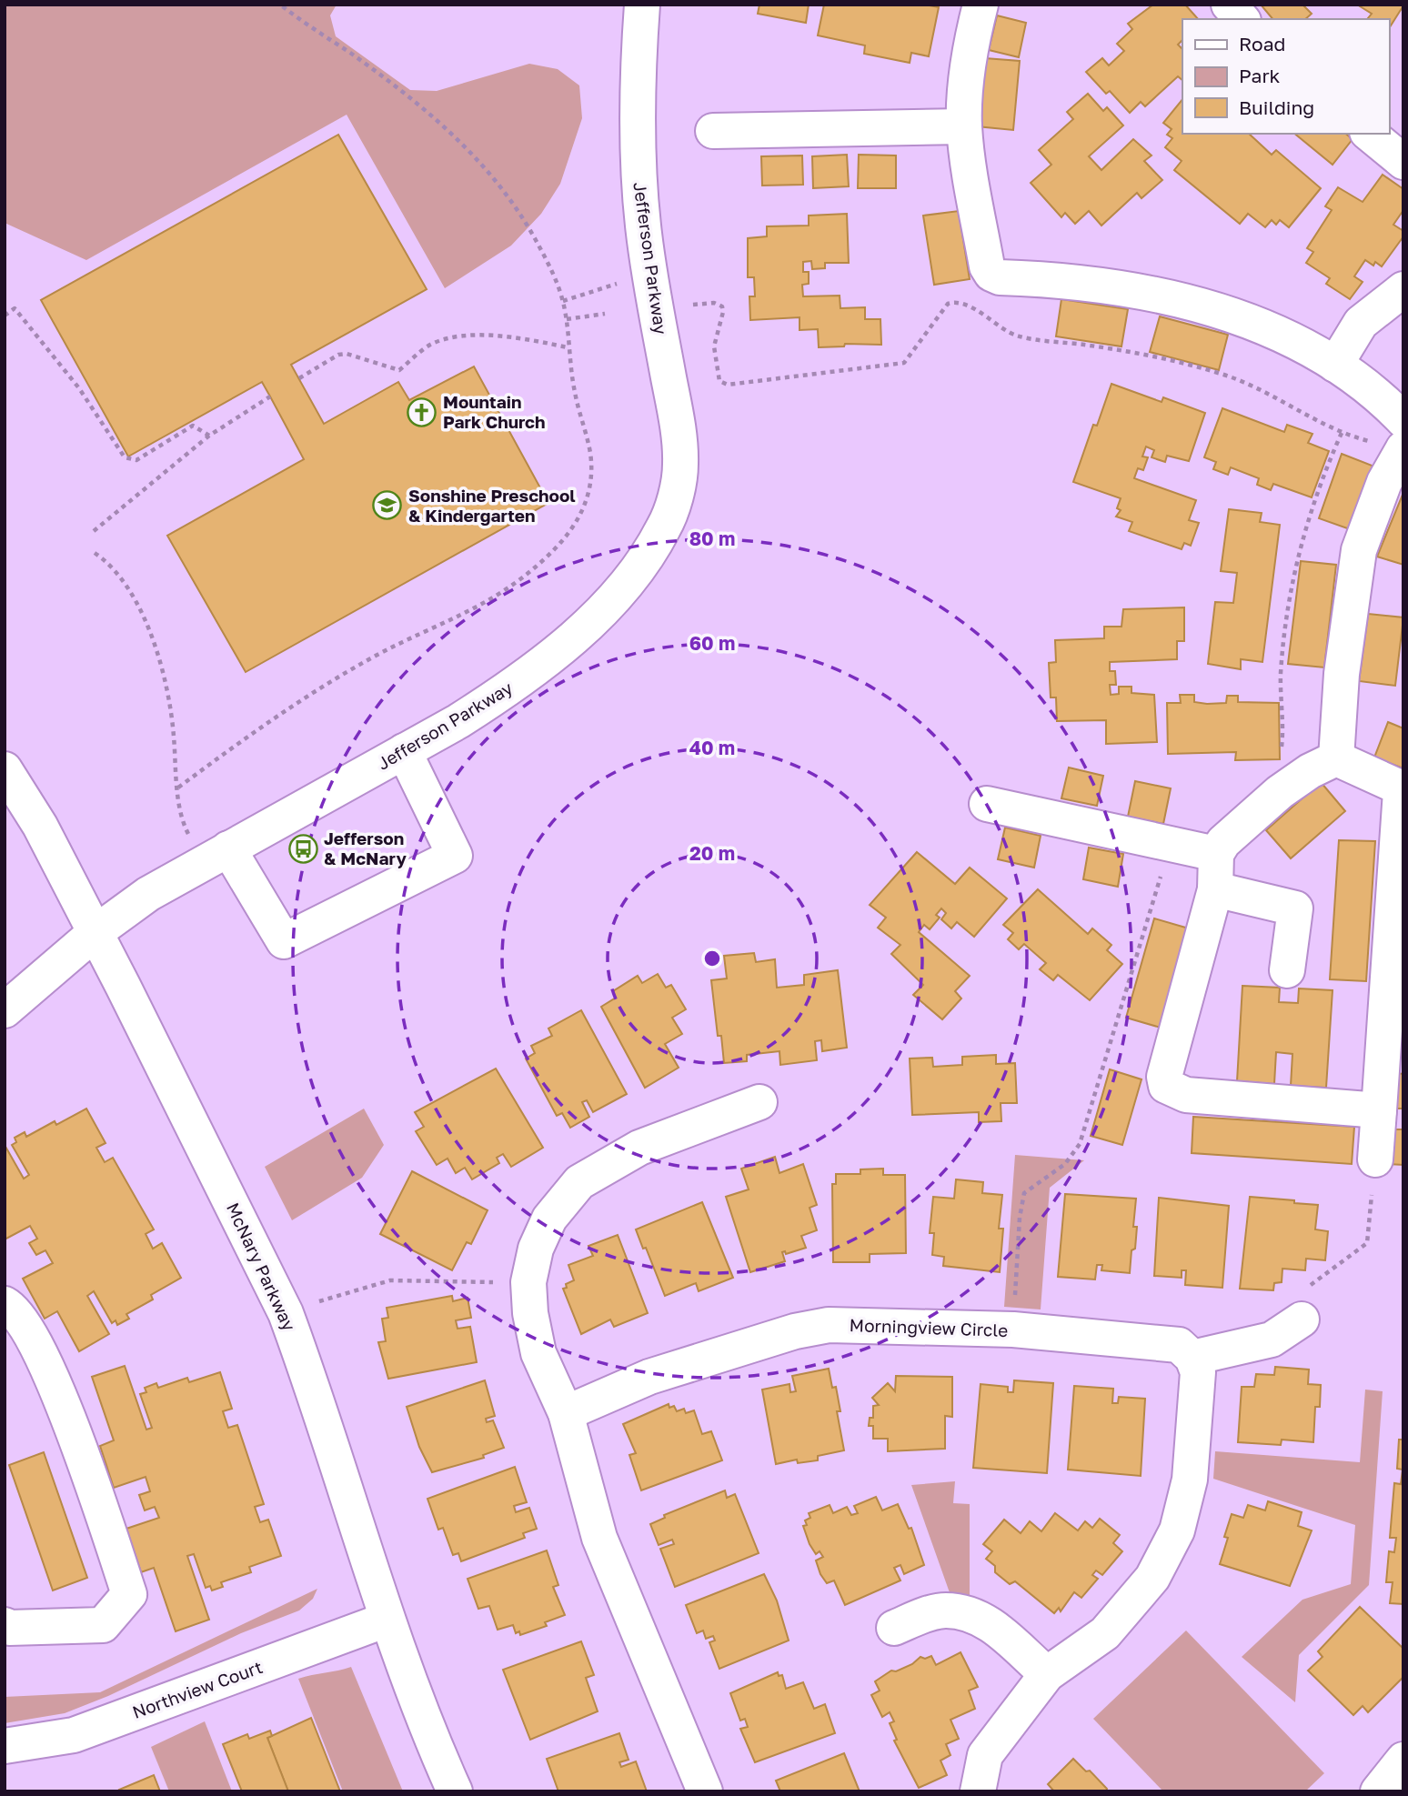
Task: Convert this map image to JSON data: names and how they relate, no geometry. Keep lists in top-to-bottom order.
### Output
{
  "streets": {
    "street": [
      "Jefferson Parkway",
      "McNary Parkway",
      "Morningview Circle",
      "Northview Court"
    ]
  },
  "crossings": [
    ["Jefferson Parkway", "McNary Parkway"],
    ["McNary Parkway", "Northview Court"]
  ],
  "places": {
    "church": ["Mountain Park Church"],
    "school or university": ["Sonshine Preschool & Kindergarten"],
    "bus stop": ["Jefferson & McNary"]
  },
  "legend": ["Road", "Park", "Building"],
  "rings": [
    "80 m",
    "60 m",
    "40 m",
    "20 m"
  ]
}
